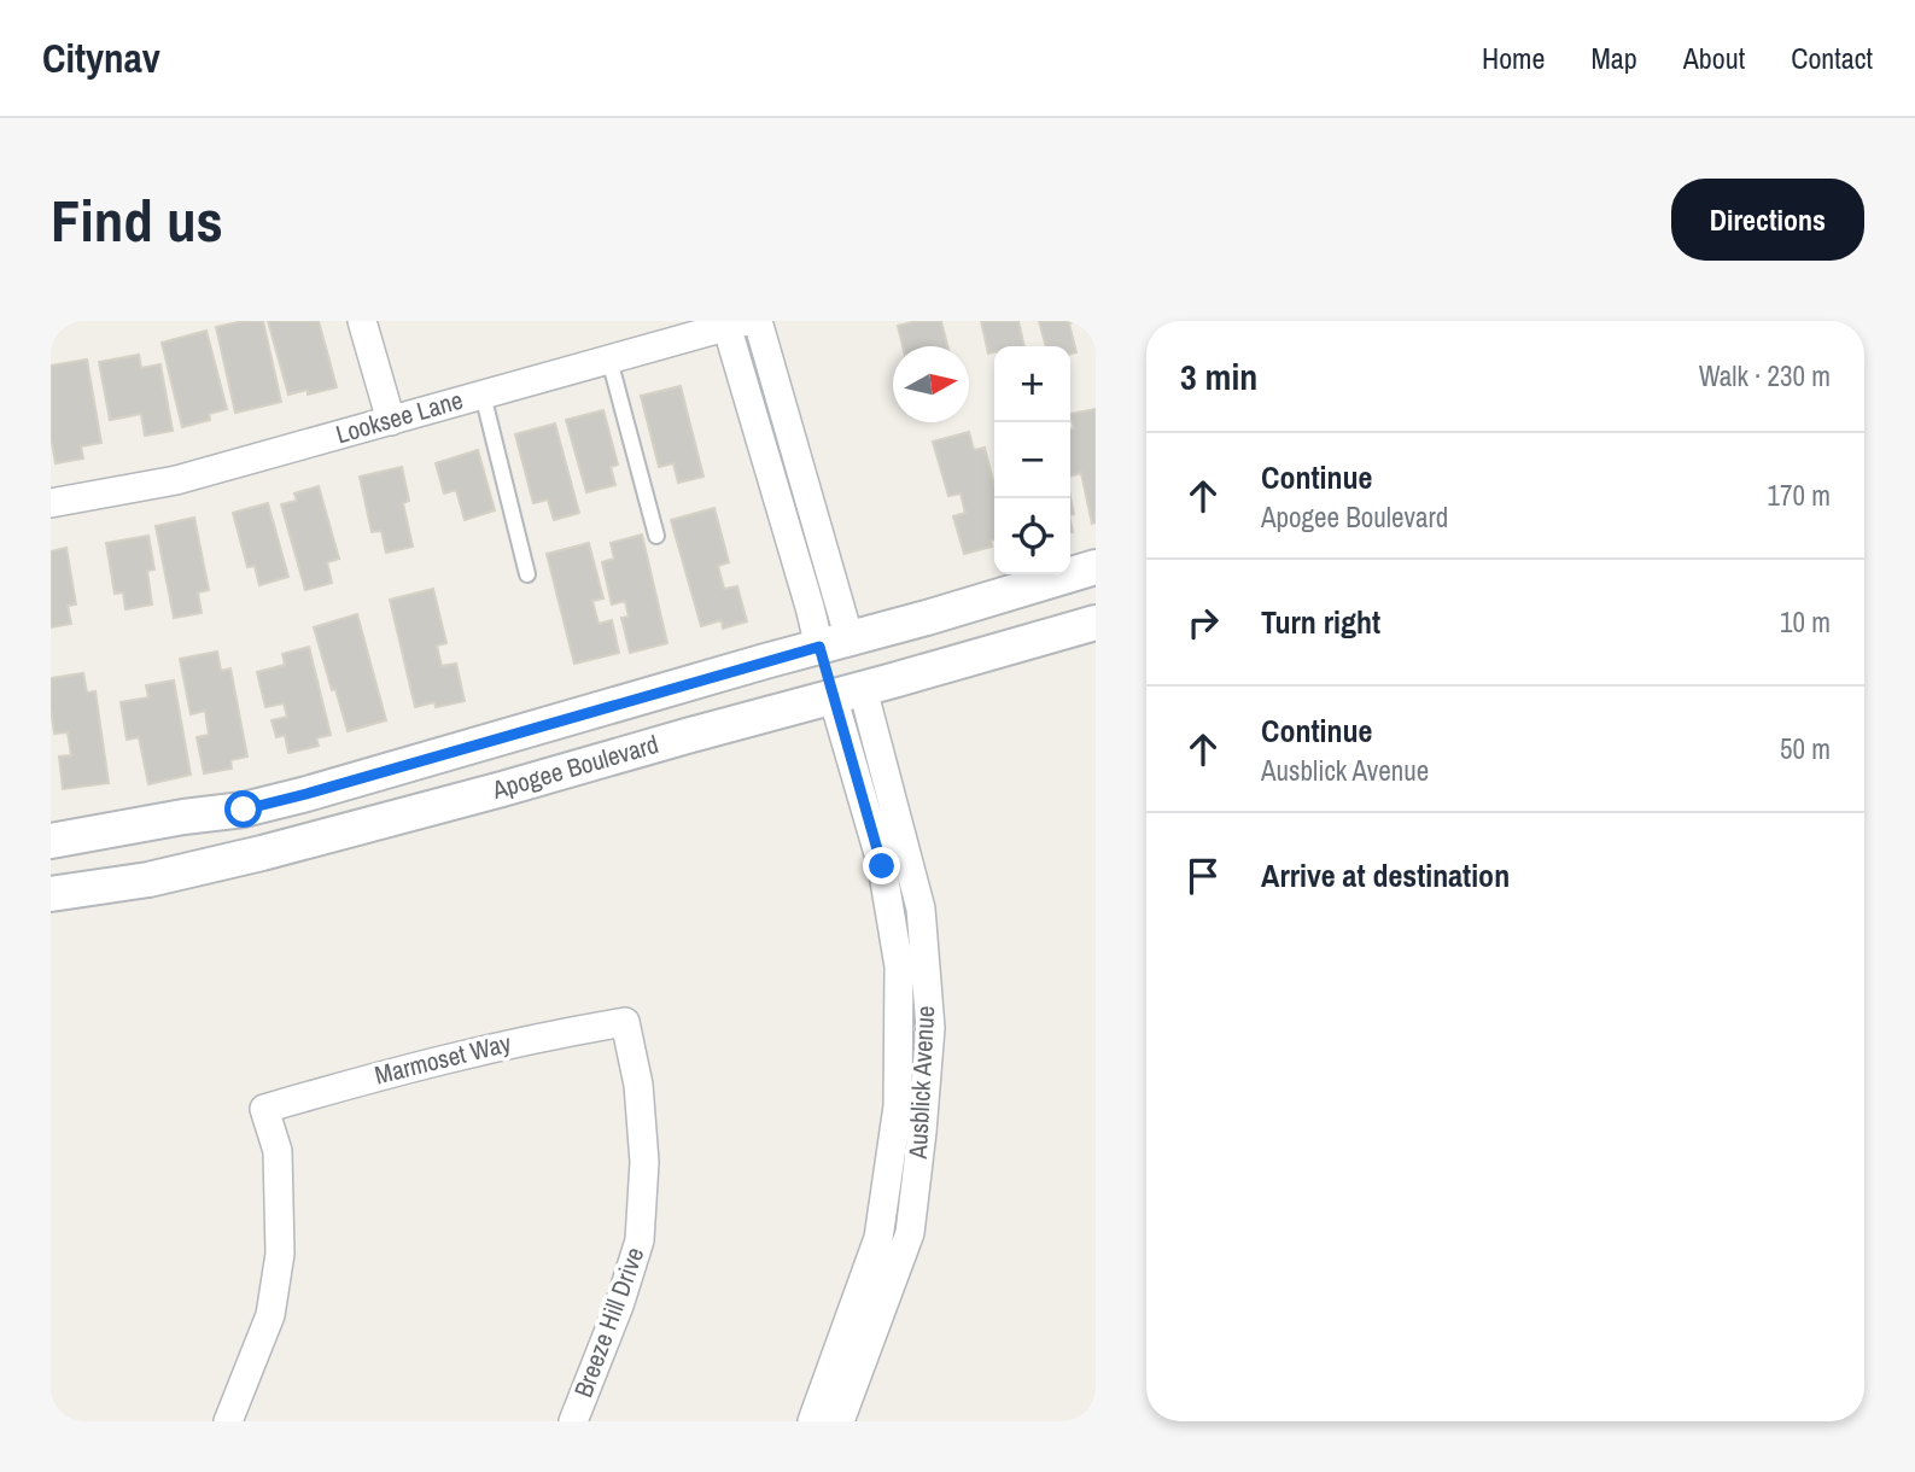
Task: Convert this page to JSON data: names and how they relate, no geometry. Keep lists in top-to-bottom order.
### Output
{
  "streets": {
    "street": [
      "Looksee Lane",
      "Apogee Boulevard",
      "Marmoset Way",
      "Ausblick Avenue",
      "Breeze Hill Drive"
    ]
  },
  "crossings": [
    ["Apogee Boulevard", "Ausblick Avenue"],
    ["Marmoset Way", "Breeze Hill Drive"]
  ],
  "north": "right",
  "page": {
    "header": "Citynav",
    "nav": [
      "Home",
      "Map",
      "About",
      "Contact"
    ],
    "buttons": "Directions",
    "title": "Find us",
    "heading": ["3 min", "Walk · 230 m"],
    "map_buttons": ["+", "−"],
    "list": [
      ["Continue", "Apogee Boulevard", "170 m"],
      ["Turn right", "10 m"],
      ["Continue", "Ausblick Avenue", "50 m"],
      "Arrive at destination"
    ]
  }
}
